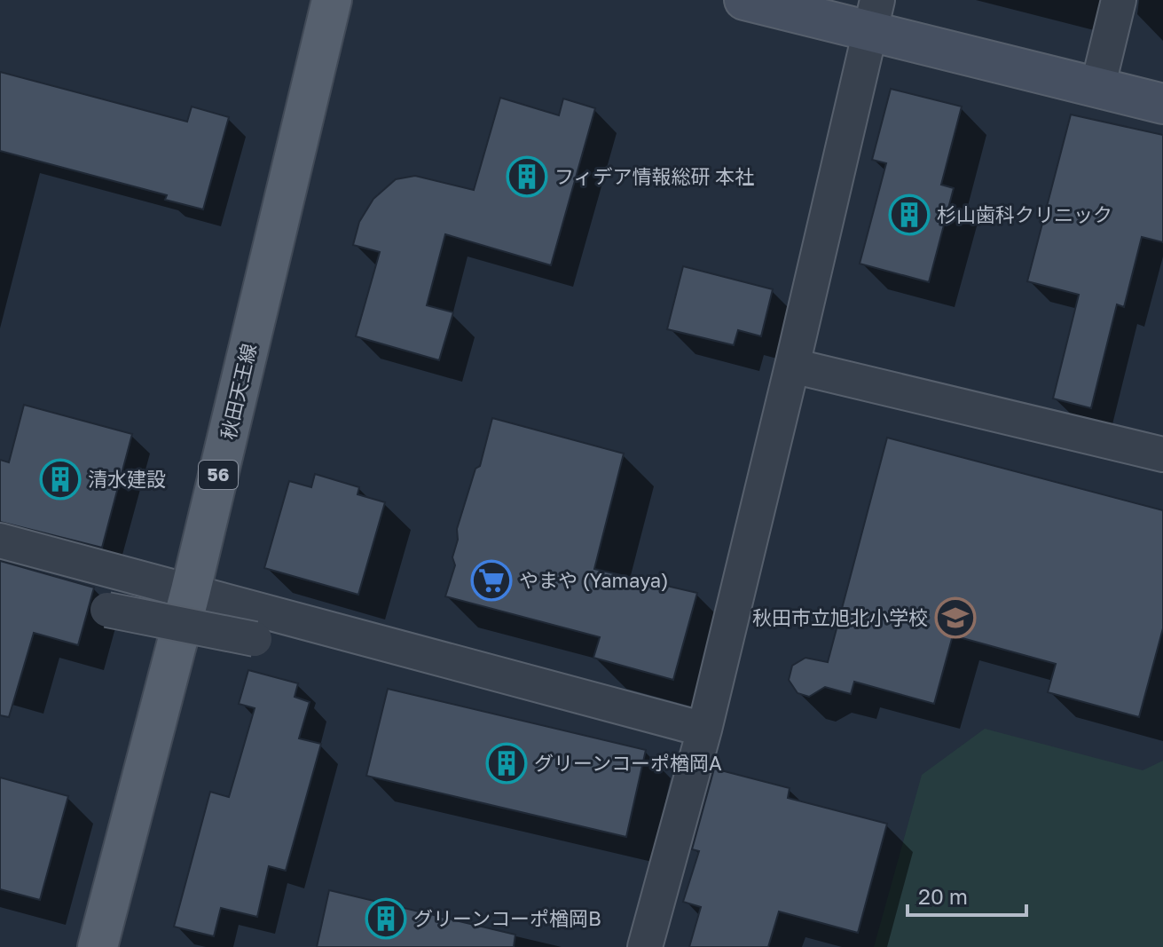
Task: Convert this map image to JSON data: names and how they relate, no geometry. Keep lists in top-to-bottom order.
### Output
{
  "streets": {
    "main road": ["秋田天王線", "56"]
  },
  "places": {
    "building": [
      "フィデア情報総研 本社",
      "杉山歯科クリニック",
      "清水建設",
      "グリーンコーポ楢岡A",
      "グリーンコーポ楢岡B"
    ],
    "supermarket": ["やまや (Yamaya)"],
    "school or university": ["秋田市立旭北小学校"]
  },
  "scale_bar": "20 m"
}
